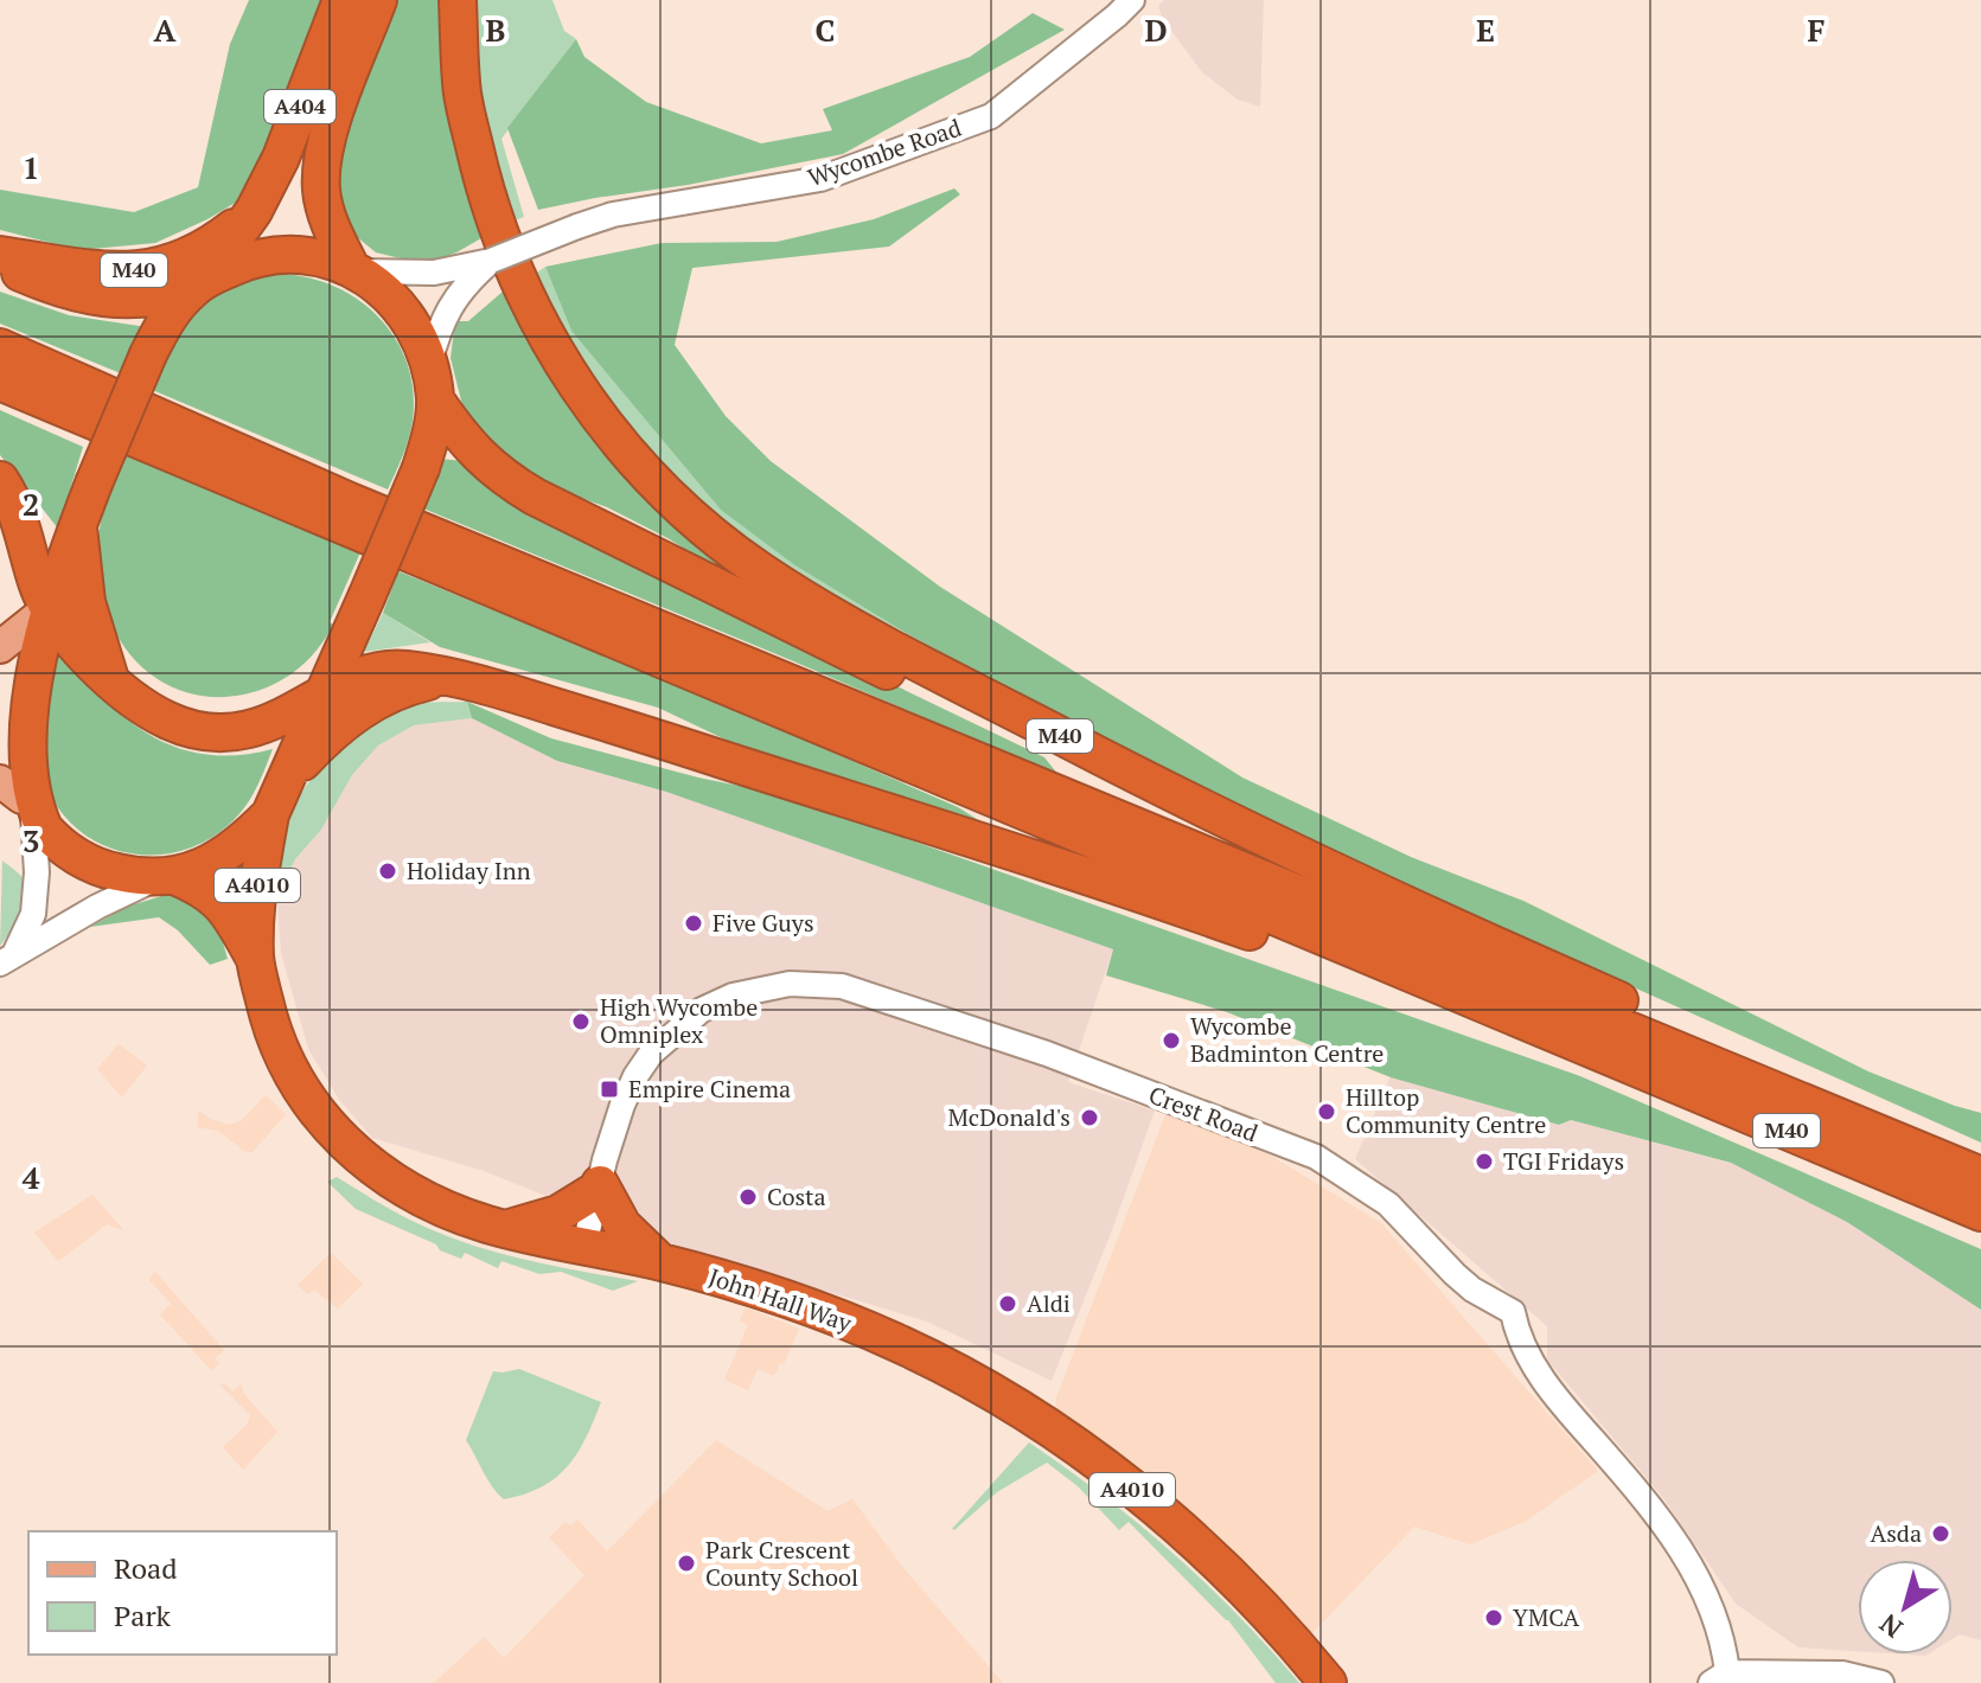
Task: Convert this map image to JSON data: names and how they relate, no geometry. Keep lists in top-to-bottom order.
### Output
{
  "streets": {
    "highway": [
      "A404",
      "M40",
      "A4010",
      "John Hall Way"
    ],
    "street": ["Wycombe Road", "Crest Road"]
  },
  "crossings": [
    ["A404", "Wycombe Road"],
    ["A404", "M40"],
    ["Wycombe Road", "M40"],
    ["Crest Road", "John Hall Way"]
  ],
  "places": {
    "other": [
      "Holiday Inn",
      "Five Guys",
      "High Wycombe Omniplex",
      "Wycombe Badminton Centre",
      "Hilltop Community Centre",
      "McDonald's",
      "TGI Fridays",
      "Costa",
      "Aldi",
      "Asda",
      "Park Crescent County School",
      "YMCA"
    ],
    "transit": ["Empire Cinema"]
  },
  "legend": ["Road", "Park"],
  "north": "bottom left",
  "grid": {
    "columns": [
      "A",
      "B",
      "C",
      "D",
      "E",
      "F"
    ],
    "rows": [
      "1",
      "2",
      "3",
      "4"
    ]
  }
}
